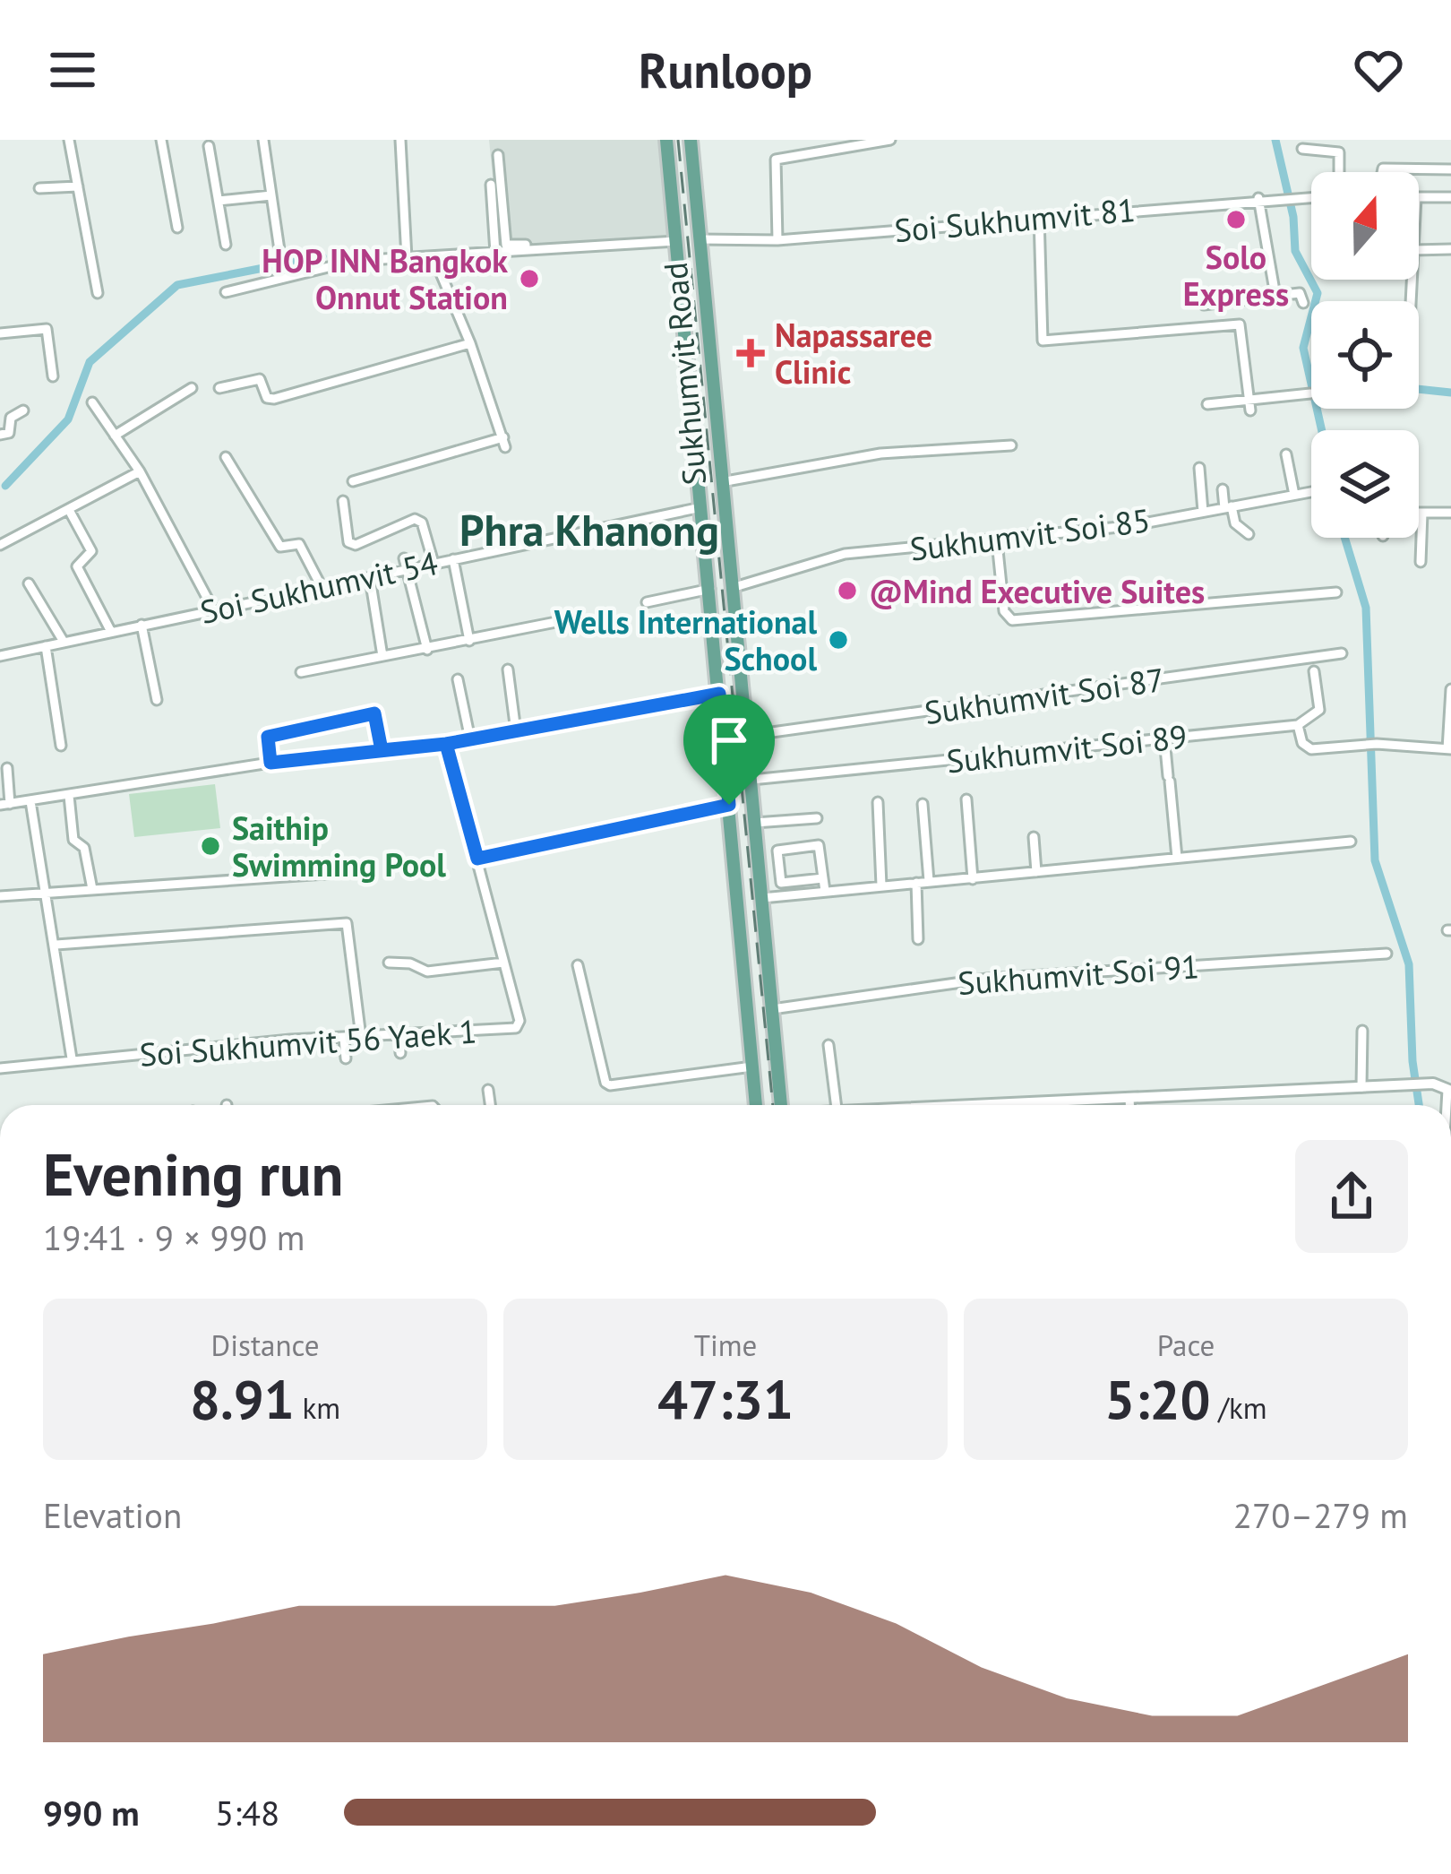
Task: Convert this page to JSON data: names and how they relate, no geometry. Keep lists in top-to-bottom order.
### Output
{
  "streets": {
    "main road": ["Sukhumvit Road"],
    "street": [
      "Soi Sukhumvit 81",
      "Sukhumvit Soi 85",
      "Soi Sukhumvit 54",
      "Sukhumvit Soi 87",
      "Sukhumvit Soi 89",
      "Sukhumvit Soi 91",
      "Soi Sukhumvit 56 Yaek 1"
    ]
  },
  "crossings": [
    ["Soi Sukhumvit 81", "Sukhumvit Road"],
    ["Sukhumvit Road", "Sukhumvit Soi 85"],
    ["Sukhumvit Road", "Soi Sukhumvit 54"],
    ["Sukhumvit Road", "Sukhumvit Soi 87"],
    ["Sukhumvit Road", "Sukhumvit Soi 89"],
    ["Sukhumvit Road", "Sukhumvit Soi 91"]
  ],
  "districts": ["Phra Khanong"],
  "places": {
    "other": [
      "Solo Express",
      "HOP INN Bangkok Onnut Station",
      "@Mind Executive Suites",
      "Wells International School",
      "Saithip Swimming Pool"
    ],
    "health": ["Napassaree Clinic"]
  },
  "north": "top",
  "page": {
    "header": "Runloop",
    "heading": ["Evening run", "19:41 · 9 × 990 m"],
    "stats": [
      ["Distance", "8.91 km"],
      ["Time", "47:31"],
      ["Pace", "5:20 /km"]
    ],
    "chart": ["Elevation", "270–279 m"],
    "list": [
      {
        "name": "990 m",
        "note": "5:48"
      }
    ]
  }
}
